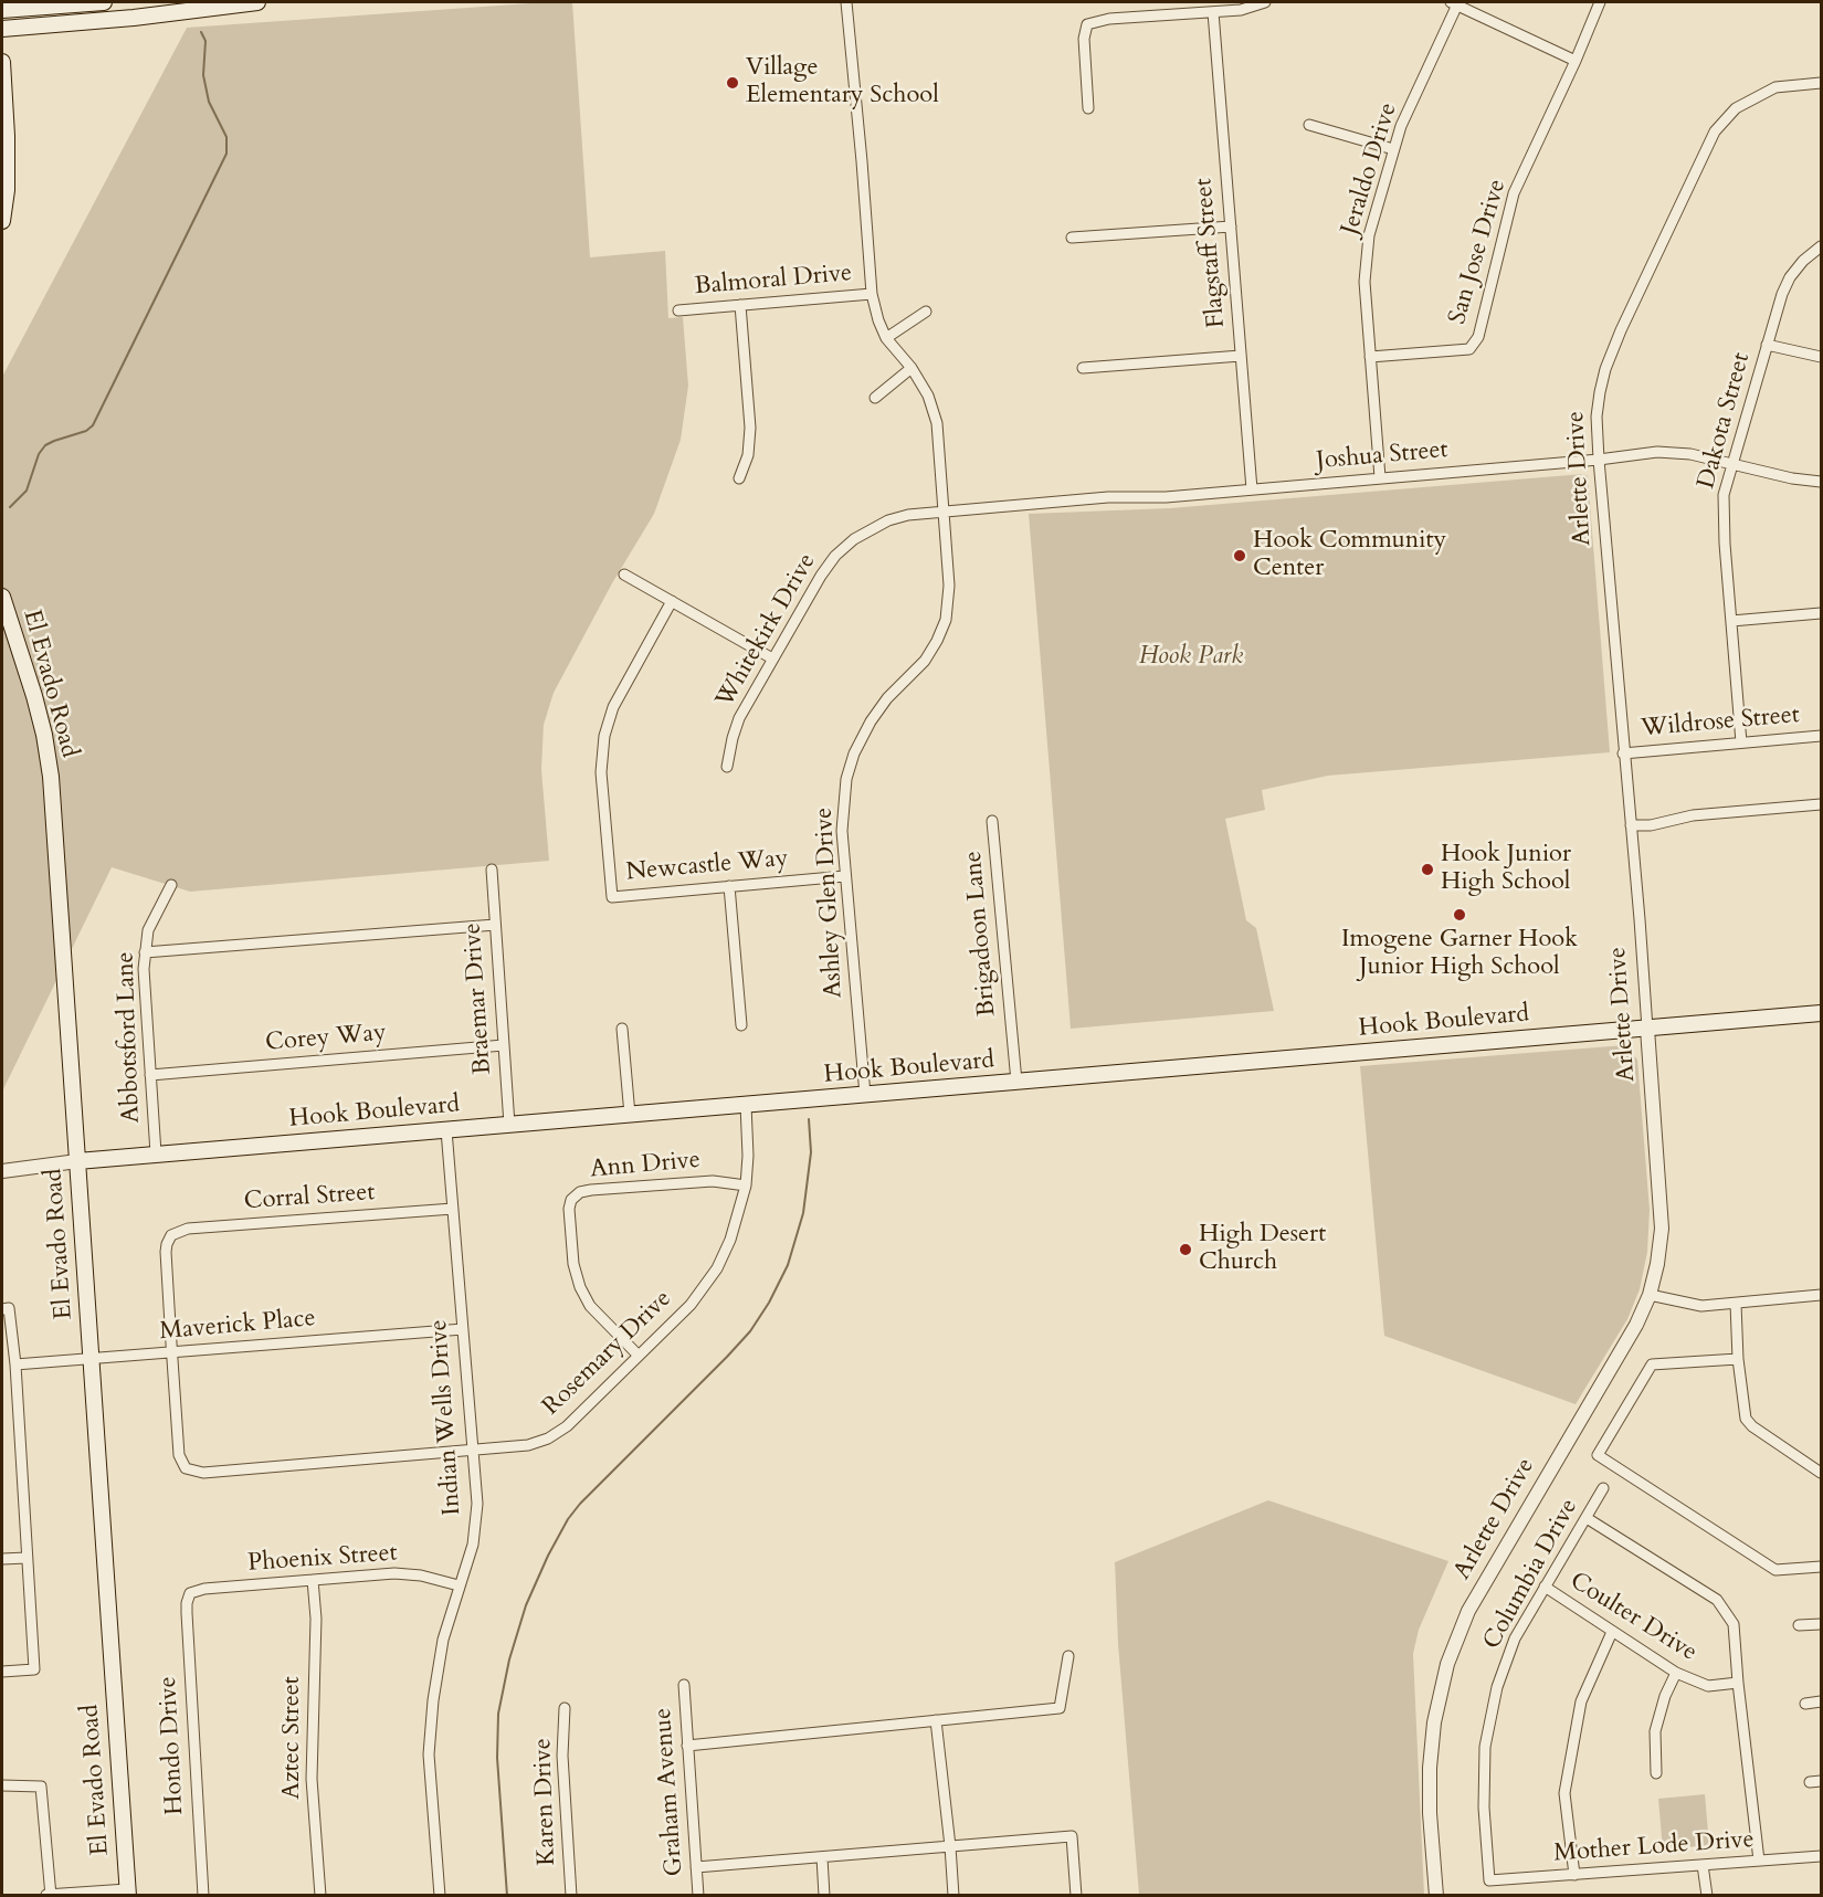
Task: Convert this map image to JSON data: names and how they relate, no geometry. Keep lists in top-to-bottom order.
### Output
{
  "streets": {
    "main road": ["El Evado Road", "Hook Boulevard"],
    "street": [
      "Jeraldo Drive",
      "San Jose Drive",
      "Flagstaff Street",
      "Balmoral Drive",
      "Dakota Street",
      "Joshua Street",
      "Arlette Drive",
      "Whitekirk Drive",
      "Wildrose Street",
      "Newcastle Way",
      "Ashley Glen Drive",
      "Brigadoon Lane",
      "Braemar Drive",
      "Abbotsford Lane",
      "Corey Way",
      "Ann Drive",
      "Corral Street",
      "Maverick Place",
      "Rosemary Drive",
      "Indian Wells Drive",
      "Phoenix Street",
      "Columbia Drive",
      "Coulter Drive",
      "Aztec Street",
      "Hondo Drive",
      "Graham Avenue",
      "Karen Drive",
      "Mother Lode Drive"
    ]
  },
  "crossings": [
    ["Jeraldo Drive", "San Jose Drive"],
    ["Jeraldo Drive", "Joshua Street"],
    ["Flagstaff Street", "Joshua Street"],
    ["Balmoral Drive", "Ashley Glen Drive"],
    ["Dakota Street", "Joshua Street"],
    ["Dakota Street", "Wildrose Street"],
    ["Joshua Street", "Arlette Drive"],
    ["Joshua Street", "Whitekirk Drive"],
    ["Joshua Street", "Ashley Glen Drive"],
    ["Arlette Drive", "Wildrose Street"],
    ["Arlette Drive", "Hook Boulevard"],
    ["Whitekirk Drive", "Ashley Glen Drive"],
    ["El Evado Road", "Hook Boulevard"],
    ["El Evado Road", "Maverick Place"],
    ["Newcastle Way", "Ashley Glen Drive"],
    ["Ashley Glen Drive", "Hook Boulevard"],
    ["Brigadoon Lane", "Hook Boulevard"],
    ["Braemar Drive", "Hook Boulevard"],
    ["Braemar Drive", "Corey Way"],
    ["Hook Boulevard", "Abbotsford Lane"],
    ["Hook Boulevard", "Rosemary Drive"],
    ["Hook Boulevard", "Indian Wells Drive"],
    ["Abbotsford Lane", "Corey Way"],
    ["Ann Drive", "Rosemary Drive"],
    ["Corral Street", "Maverick Place"],
    ["Corral Street", "Rosemary Drive"],
    ["Corral Street", "Indian Wells Drive"],
    ["Maverick Place", "Rosemary Drive"],
    ["Maverick Place", "Indian Wells Drive"],
    ["Rosemary Drive", "Indian Wells Drive"],
    ["Indian Wells Drive", "Phoenix Street"],
    ["Phoenix Street", "Aztec Street"],
    ["Phoenix Street", "Hondo Drive"],
    ["Columbia Drive", "Coulter Drive"],
    ["Columbia Drive", "Mother Lode Drive"]
  ],
  "parks": ["Hook Park"],
  "places": [
    "Village Elementary School",
    "Hook Community Center",
    "Hook Junior High School",
    "Imogene Garner Hook Junior High School",
    "High Desert Church"
  ]
}
